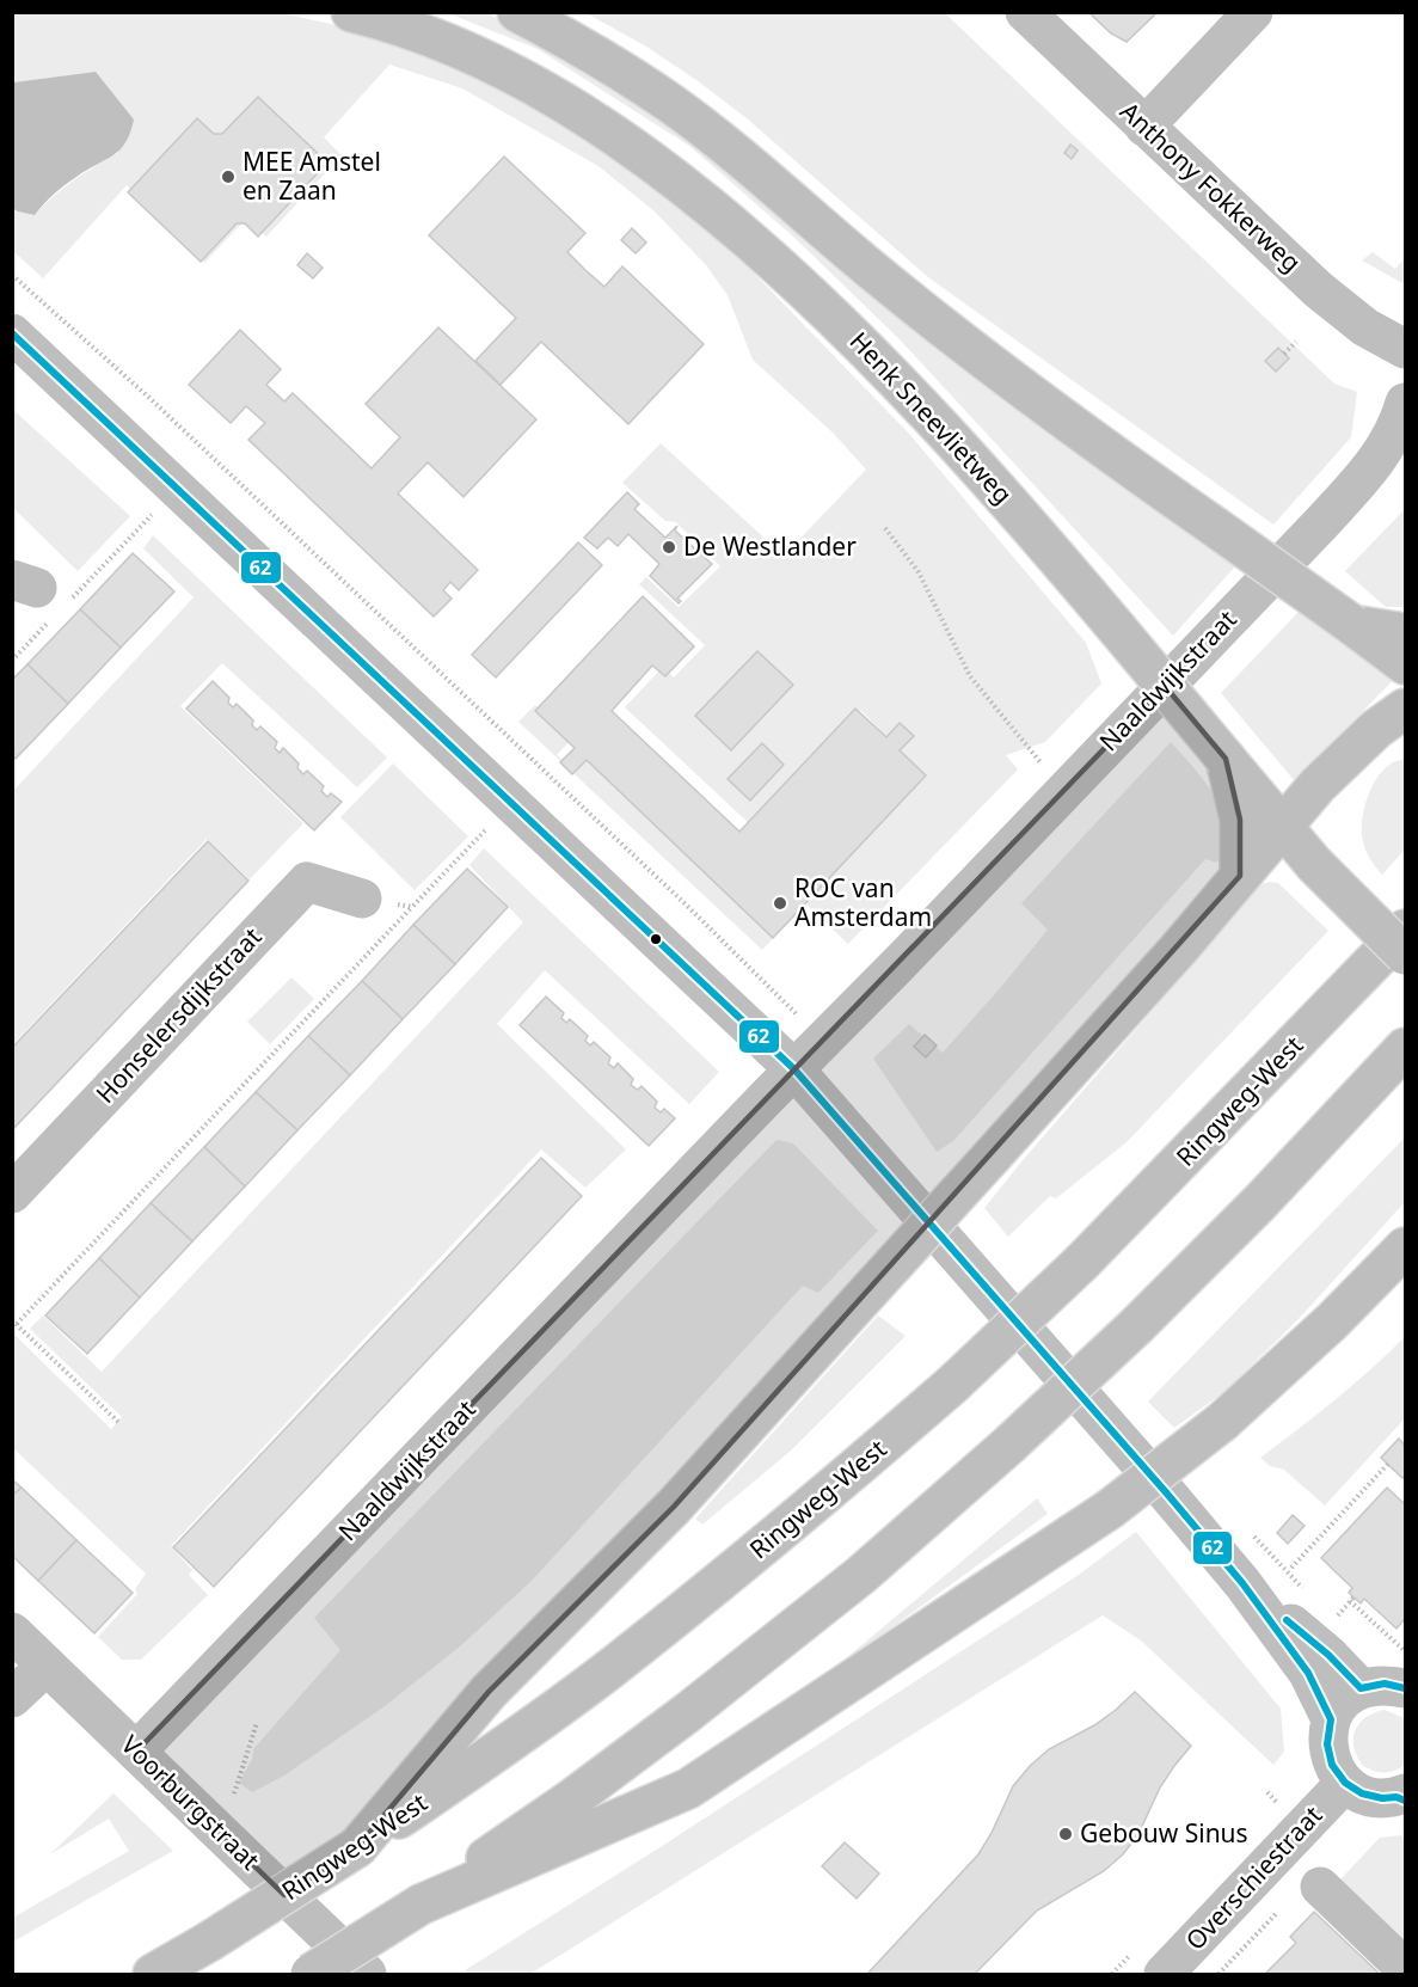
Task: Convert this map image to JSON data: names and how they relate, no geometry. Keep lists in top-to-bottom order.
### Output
{
  "streets": {
    "main road": [
      "Anthony Fokkerweg",
      "Henk Sneevlietweg",
      "Naaldwijkstraat",
      "Honselersdijkstraat",
      "Ringweg-West",
      "Voorburgstraat",
      "Overschiestraat"
    ]
  },
  "crossings": [
    ["Naaldwijkstraat", "Voorburgstraat"]
  ],
  "places": [
    "MEE Amstel en Zaan",
    "De Westlander",
    "ROC van Amsterdam",
    "Gebouw Sinus"
  ],
  "lines": ["transit line 62"]
}
